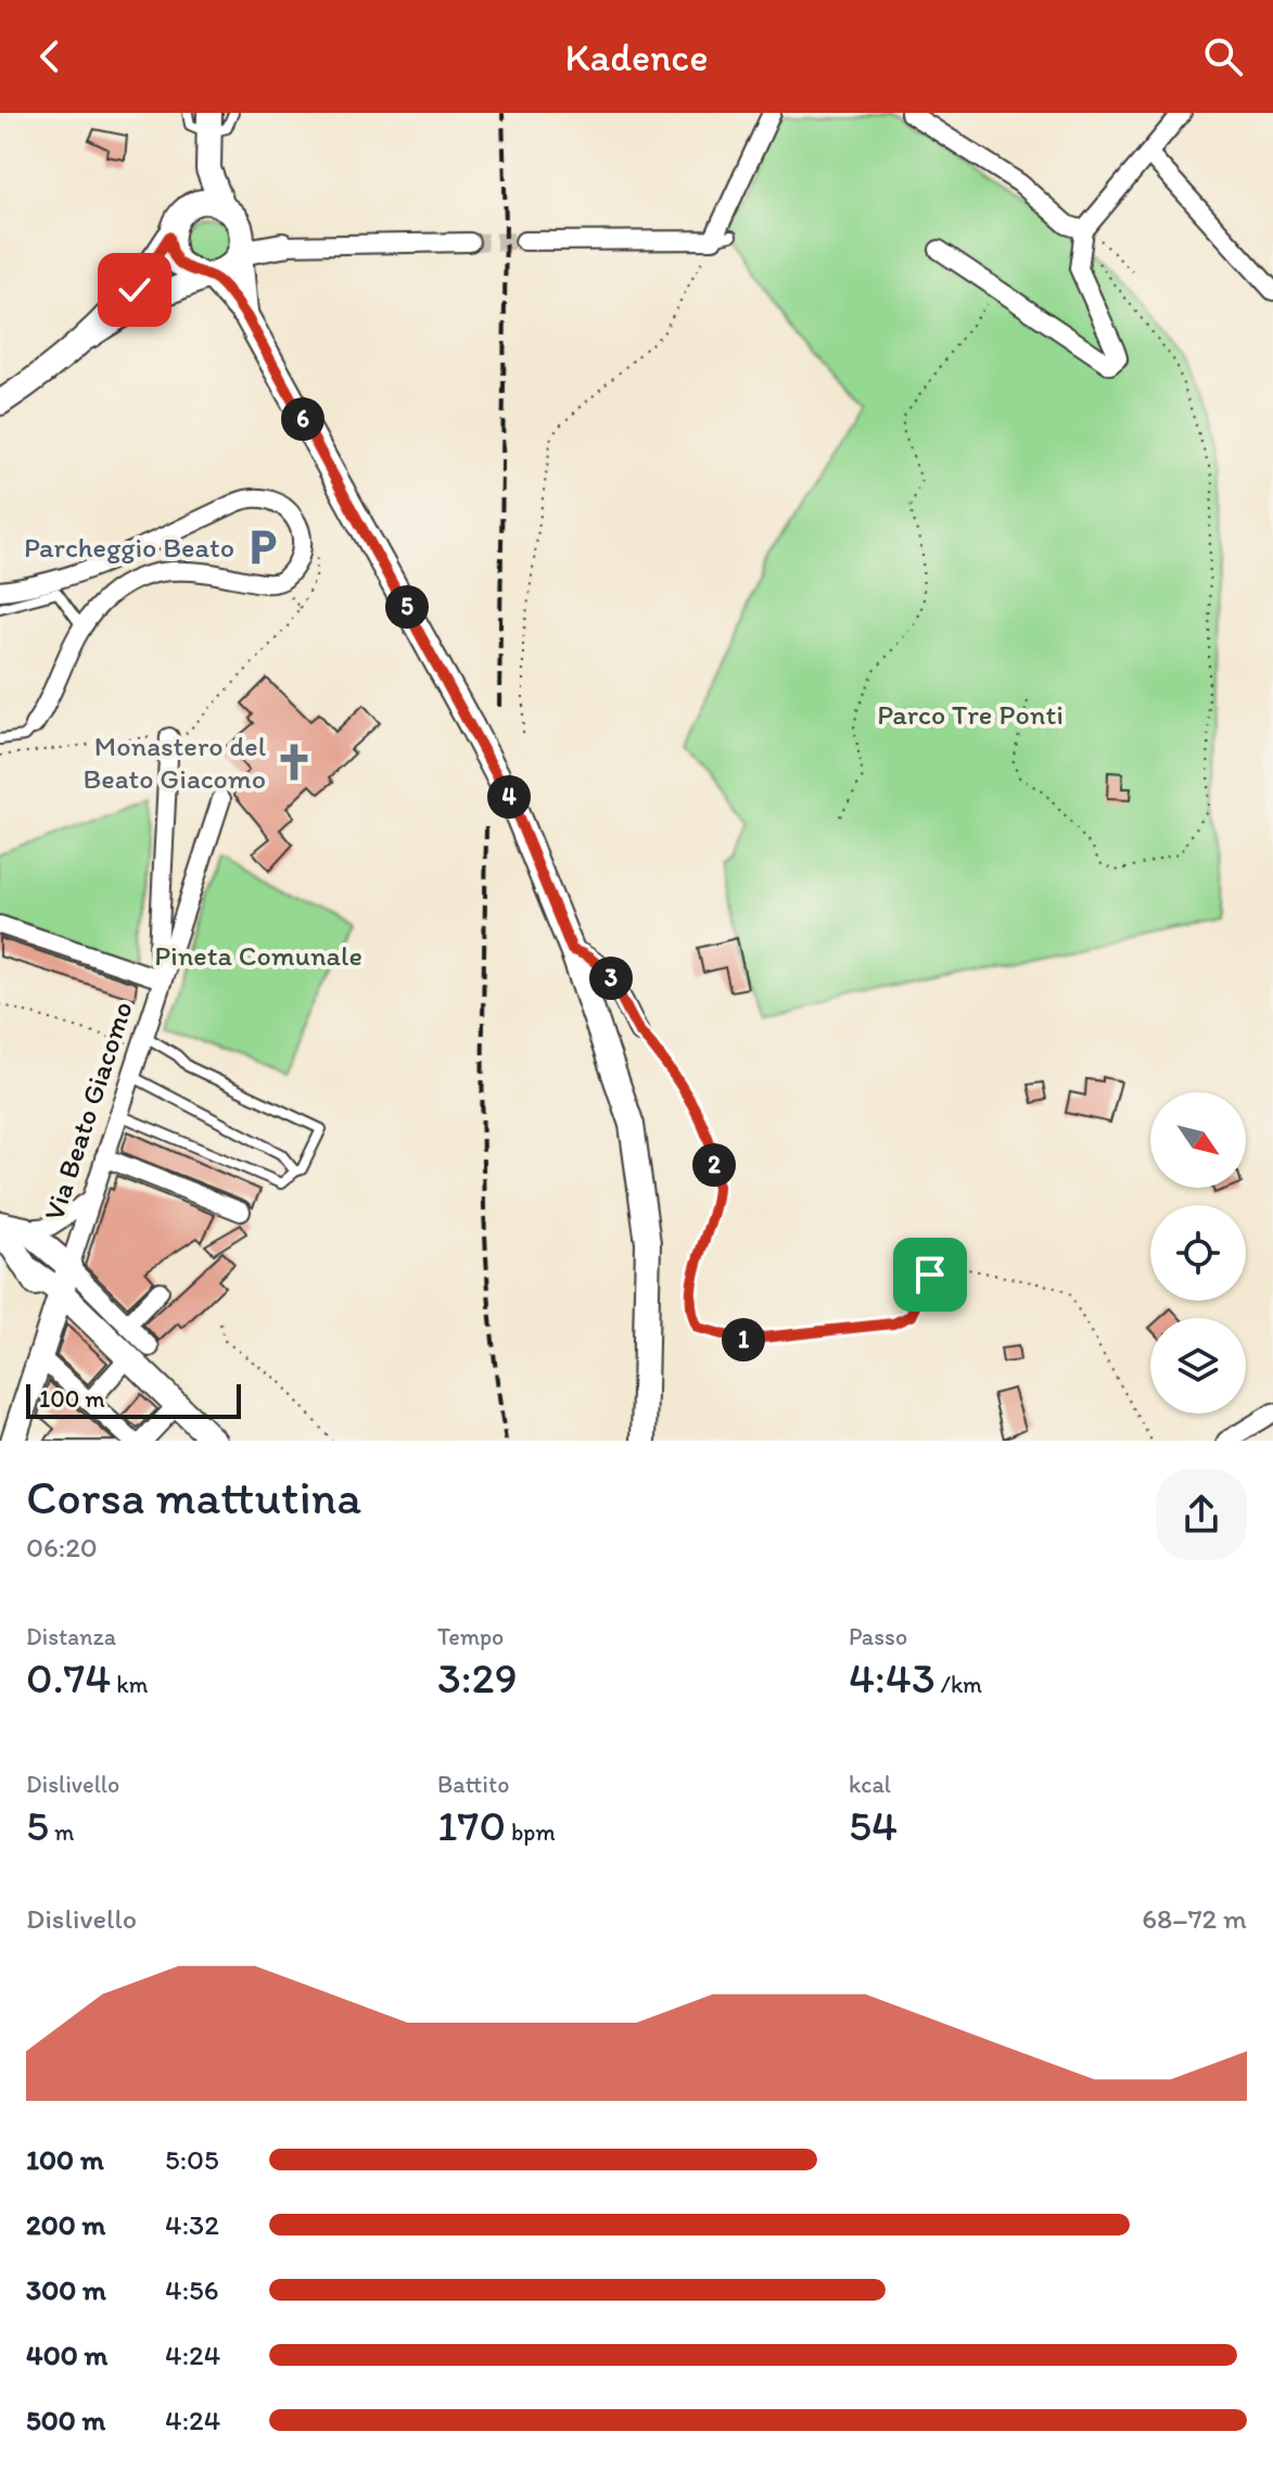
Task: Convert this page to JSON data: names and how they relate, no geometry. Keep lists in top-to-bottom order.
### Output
{
  "streets": {
    "main road": ["Via Beato Giacomo"]
  },
  "parks": ["Parco Tre Ponti", "Pineta Comunale"],
  "places": {
    "parking": ["Parcheggio Beato"],
    "church": ["Monastero del Beato Giacomo"]
  },
  "scale_bar": "100 m",
  "north": "bottom right",
  "page": {
    "header": "Kadence",
    "pins": [
      "6",
      "5",
      "4",
      "3",
      "2",
      "1"
    ],
    "scale": "100 m",
    "heading": ["Corsa mattutina", "06:20"],
    "stats": [
      ["Distanza", "0.74 km"],
      ["Tempo", "3:29"],
      ["Passo", "4:43 /km"],
      ["Dislivello", "5 m"],
      ["Battito", "170 bpm"],
      ["kcal", "54"]
    ],
    "chart": ["Dislivello", "68–72 m"],
    "list": [
      {
        "name": "100 m",
        "note": "5:05"
      },
      {
        "name": "200 m",
        "note": "4:32"
      },
      {
        "name": "300 m",
        "note": "4:56"
      },
      {
        "name": "400 m",
        "note": "4:24"
      },
      {
        "name": "500 m",
        "note": "4:24"
      }
    ]
  }
}
